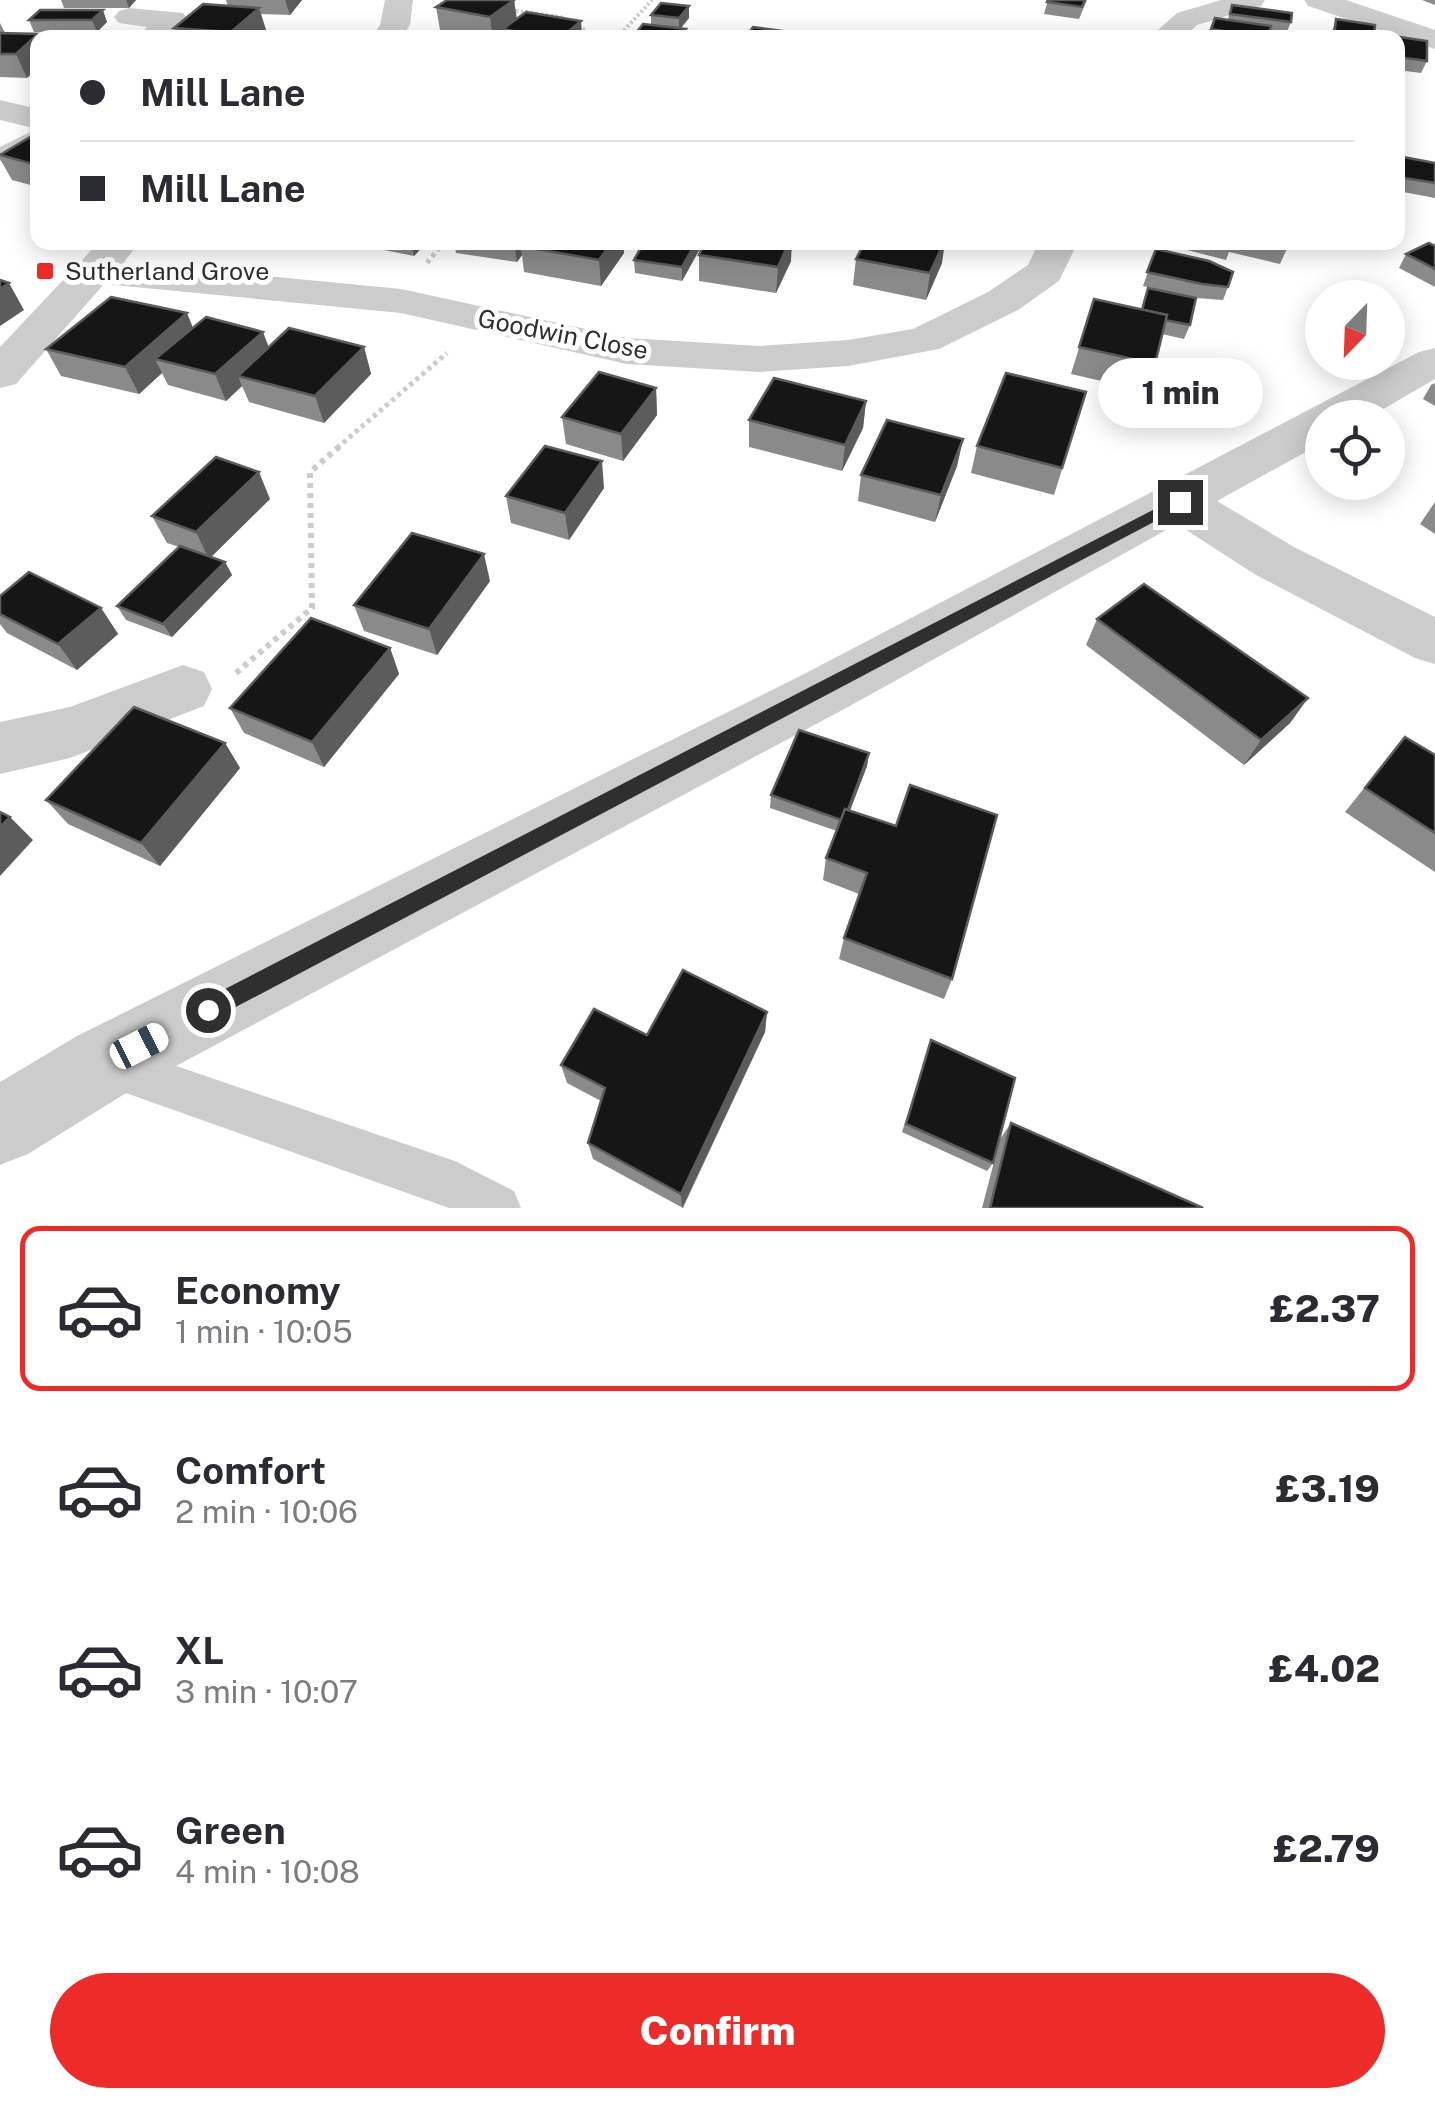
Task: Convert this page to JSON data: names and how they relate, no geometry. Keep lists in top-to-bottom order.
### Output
{
  "streets": {
    "street": ["Goodwin Close"]
  },
  "places": {
    "transit": ["Sutherland Grove"]
  },
  "north": "bottom left",
  "page": {
    "banner": ["Mill Lane", "Mill Lane"],
    "bubble": "1 min",
    "list": [
      {
        "name": "Economy",
        "note": "1 min · 10:05",
        "value": "£2.37"
      },
      {
        "name": "Comfort",
        "note": "2 min · 10:06",
        "value": "£3.19"
      },
      {
        "name": "XL",
        "note": "3 min · 10:07",
        "value": "£4.02"
      },
      {
        "name": "Green",
        "note": "4 min · 10:08",
        "value": "£2.79"
      }
    ],
    "buttons": "Confirm"
  }
}
